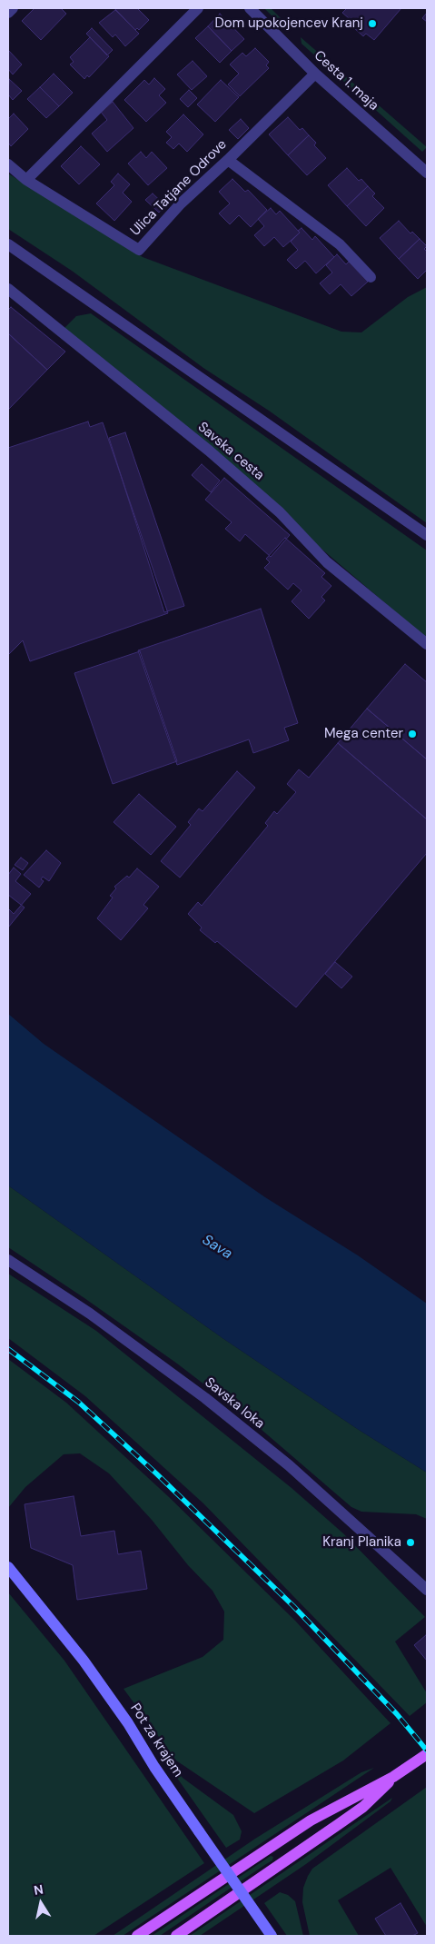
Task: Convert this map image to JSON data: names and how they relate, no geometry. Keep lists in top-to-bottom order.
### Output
{
  "streets": {
    "street": [
      "Cesta 1. maja",
      "Ulica Tatjane Odrove",
      "Savska cesta",
      "Savska loka",
      "Pot za krajem"
    ]
  },
  "crossings": [
    ["Cesta 1. maja", "Ulica Tatjane Odrove"]
  ],
  "water": ["Sava"],
  "places": ["Dom upokojencev Kranj", "Mega center", "Kranj Planika"],
  "north": "top"
}
